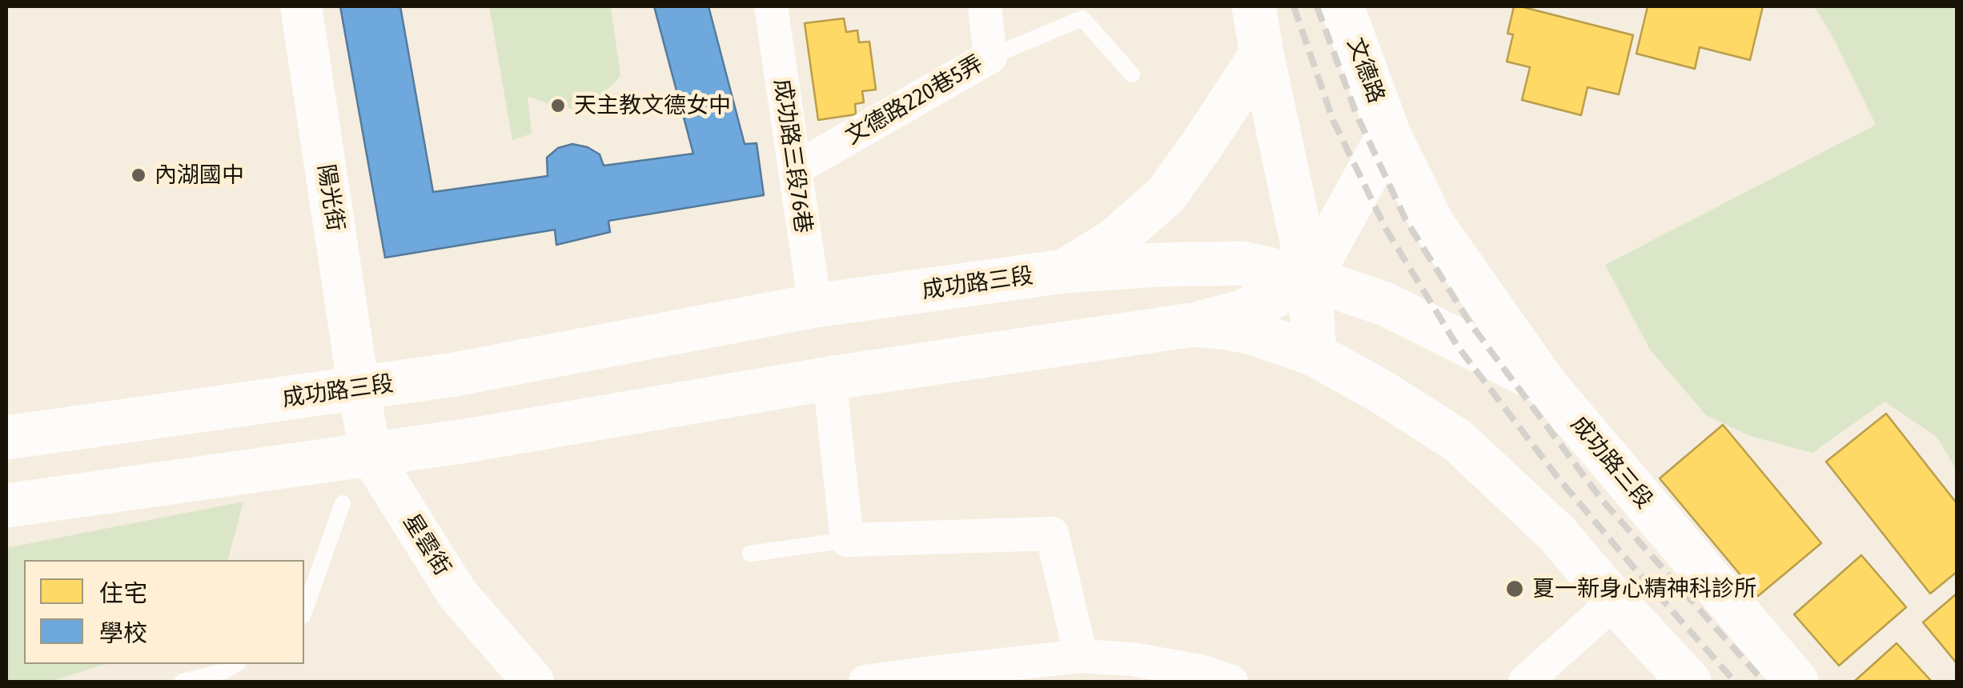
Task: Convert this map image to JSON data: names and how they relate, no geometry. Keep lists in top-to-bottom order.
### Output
{
  "streets": {
    "main road": ["文德路", "成功路三段"],
    "street": [
      "文德路220巷5弄",
      "成功路三段76巷",
      "陽光街",
      "星雲街"
    ]
  },
  "crossings": [
    ["文德路", "成功路三段"],
    ["文德路220巷5弄", "成功路三段76巷"],
    ["成功路三段76巷", "成功路三段"],
    ["陽光街", "成功路三段"],
    ["陽光街", "星雲街"],
    ["成功路三段", "星雲街"]
  ],
  "places": ["天主教文德女中", "內湖國中", "夏一新身心精神科診所"],
  "legend": ["住宅", "學校"]
}
